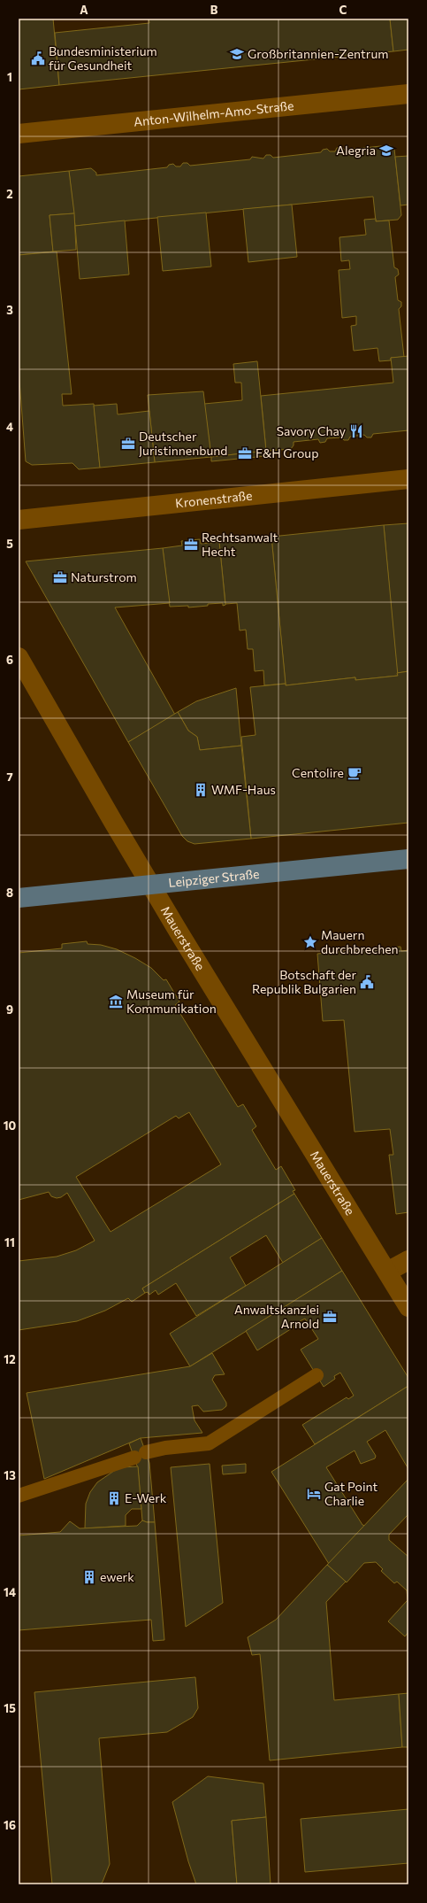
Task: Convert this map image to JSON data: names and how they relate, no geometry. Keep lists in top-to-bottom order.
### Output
{
  "streets": {
    "main road": ["Leipziger Straße"],
    "street": ["Anton-Wilhelm-Amo-Straße", "Kronenstraße", "Mauerstraße"]
  },
  "crossings": [
    ["Leipziger Straße", "Mauerstraße"]
  ],
  "places": {
    "school or university": ["Großbritannien-Zentrum", "Alegria"],
    "public building": ["Bundesministerium für Gesundheit", "Botschaft der Republik Bulgarien"],
    "restaurant": ["Savory Chay"],
    "office": [
      "Deutscher Juristinnenbund",
      "F&H Group",
      "Rechtsanwalt Hecht",
      "Naturstrom",
      "Anwaltskanzlei Arnold"
    ],
    "cafe": ["Centolire"],
    "building": ["WMF-Haus", "E-Werk", "ewerk"],
    "place": ["Mauern durchbrechen"],
    "museum": ["Museum für Kommunikation"],
    "hotel": ["Gat Point Charlie"]
  },
  "grid": {
    "columns": ["A", "B", "C"],
    "rows": [
      "1",
      "2",
      "3",
      "4",
      "5",
      "6",
      "7",
      "8",
      "9",
      "10",
      "11",
      "12",
      "13",
      "14",
      "15",
      "16"
    ]
  }
}
